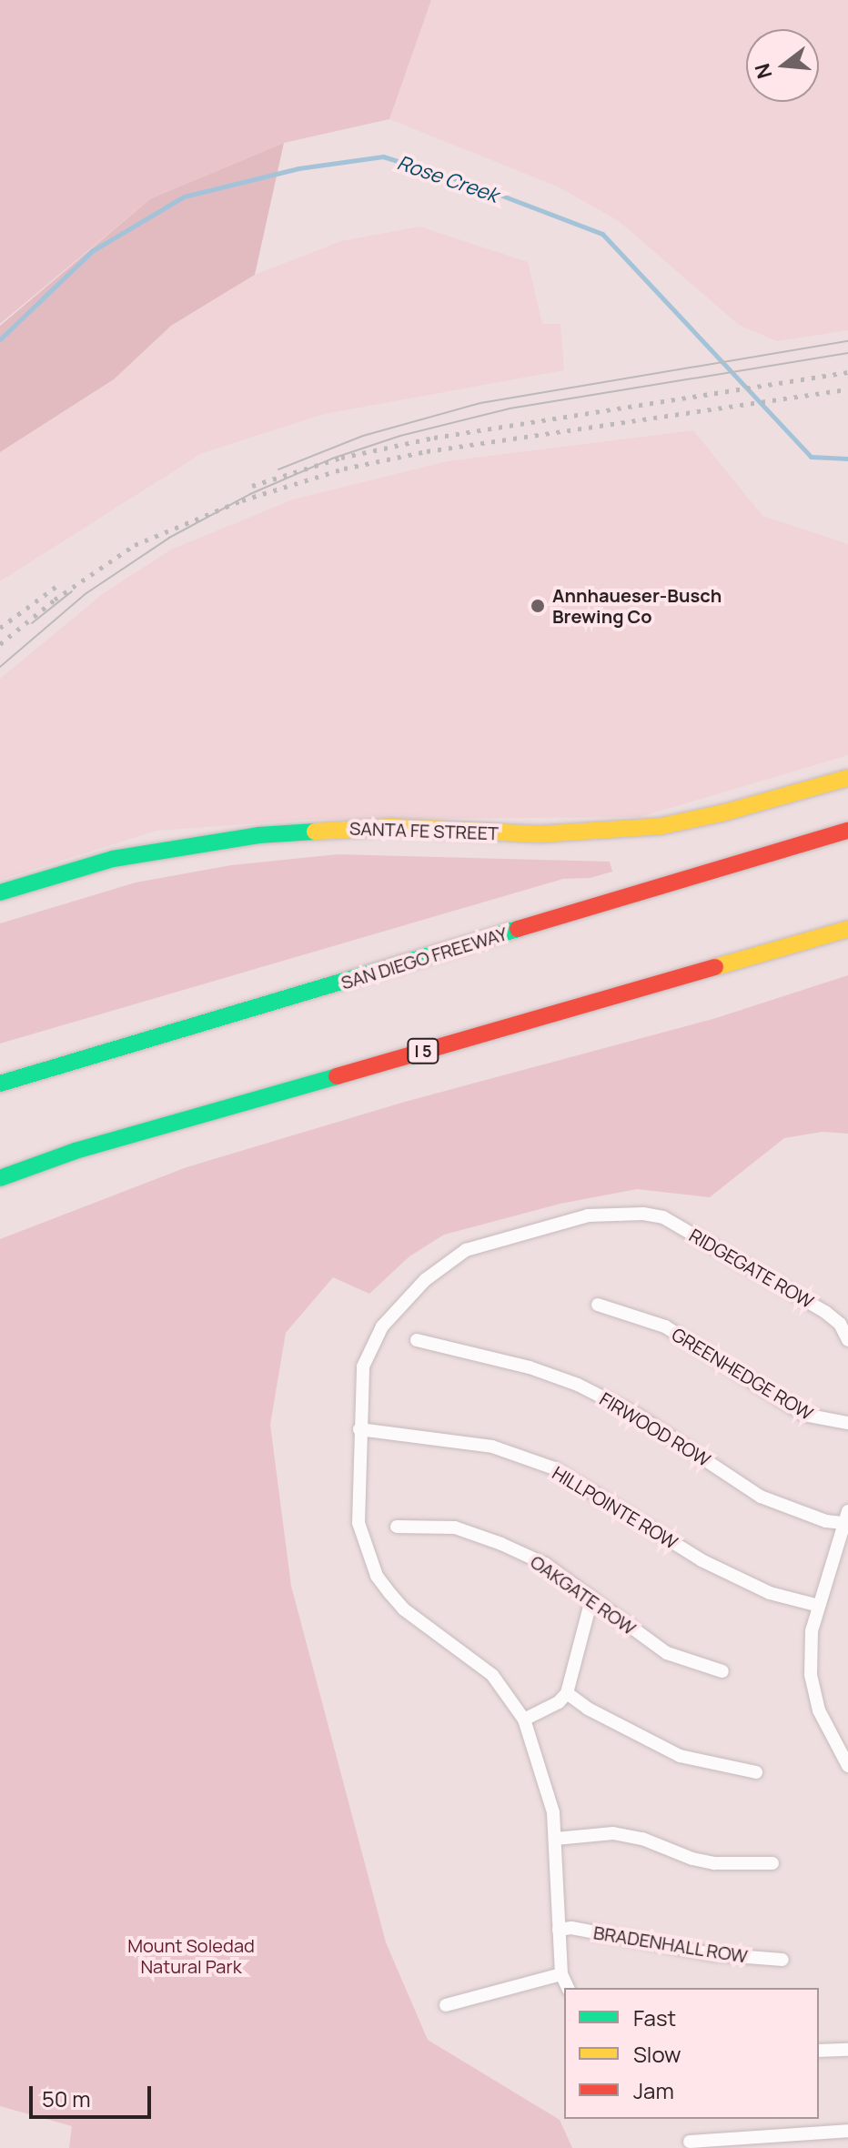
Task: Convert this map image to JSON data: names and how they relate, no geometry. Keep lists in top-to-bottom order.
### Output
{
  "streets": {
    "main road": ["SANTA FE STREET", "SAN DIEGO FREEWAY", "I 5"],
    "street": [
      "RIDGEGATE ROW",
      "GREENHEDGE ROW",
      "FIRWOOD ROW",
      "HILLPOINTE ROW",
      "OAKGATE ROW",
      "BRADENHALL ROW"
    ]
  },
  "crossings": [
    ["RIDGEGATE ROW", "HILLPOINTE ROW"]
  ],
  "water": ["Rose Creek"],
  "parks": ["Mount Soledad Natural Park"],
  "places": ["Annhaueser-Busch Brewing Co"],
  "legend": ["Fast", "Slow", "Jam"],
  "scale_bar": "50 m",
  "north": "left"
}
